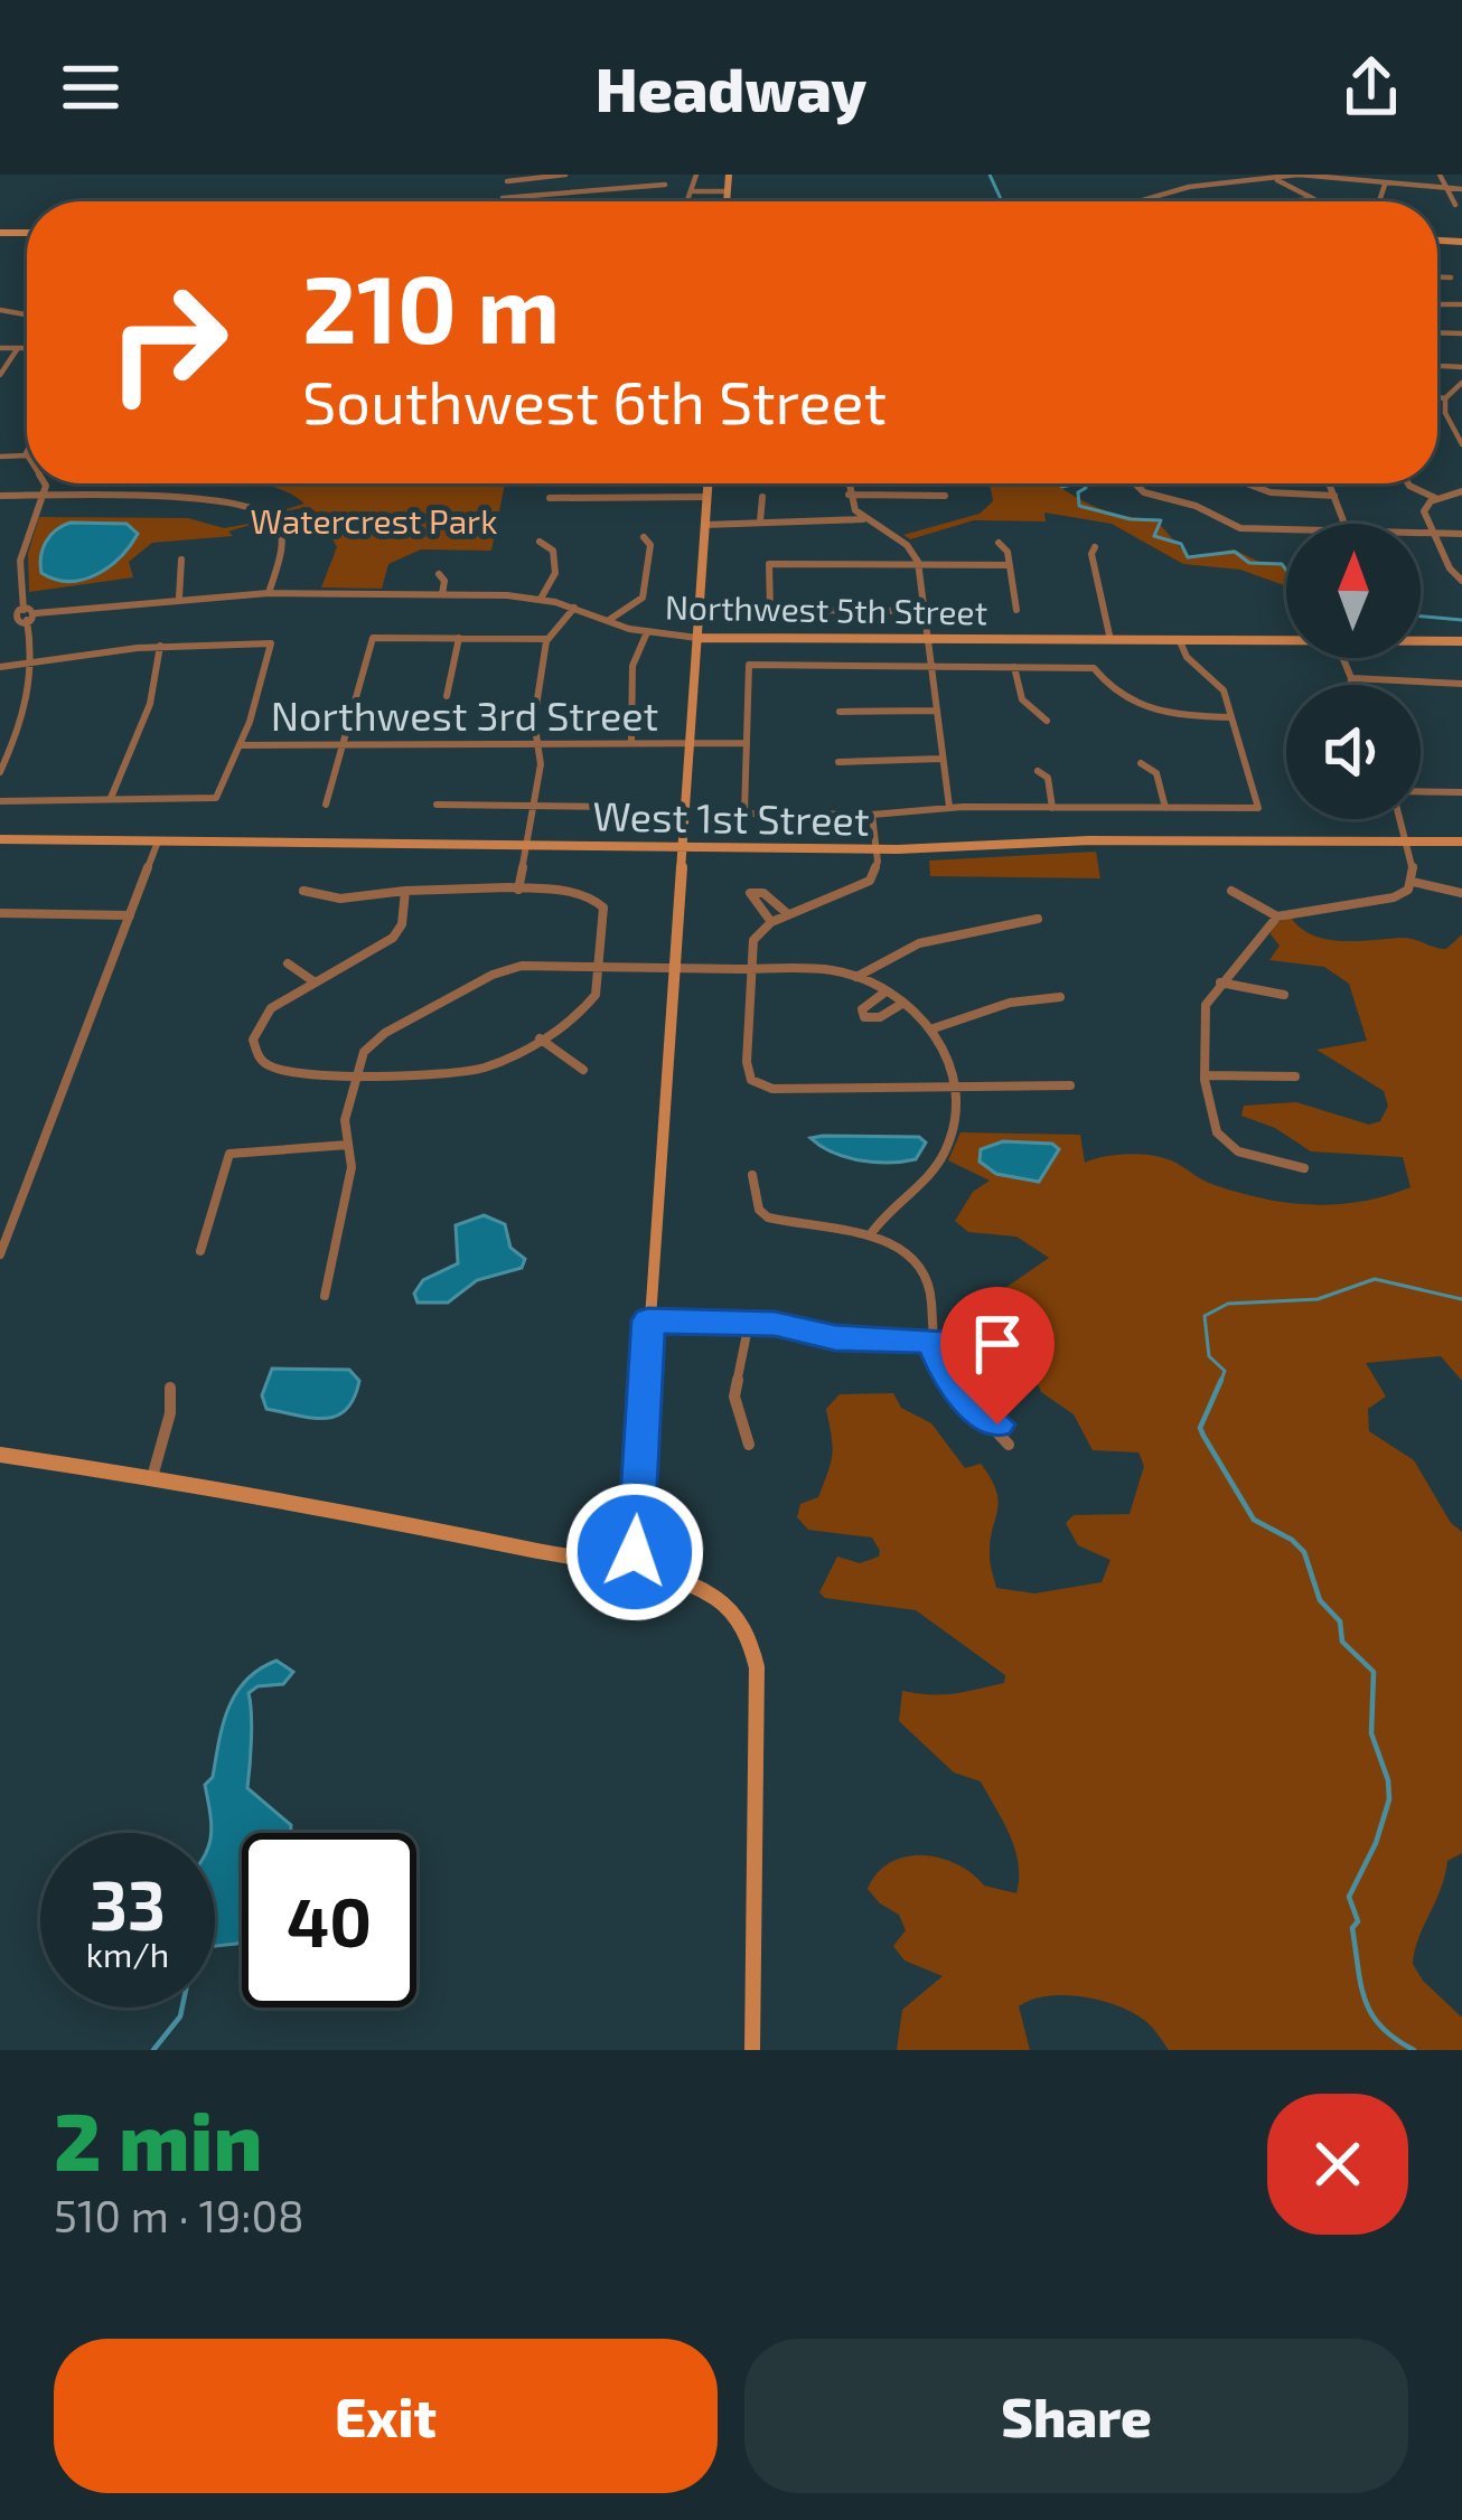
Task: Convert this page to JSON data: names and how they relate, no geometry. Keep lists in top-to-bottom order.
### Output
{
  "streets": {
    "street": ["Northwest 5th Street", "Northwest 3rd Street", "West 1st Street"]
  },
  "parks": ["Watercrest Park"],
  "north": "top",
  "page": {
    "header": "Headway",
    "turn": ["210 m", "Southwest 6th Street"],
    "speed": "33 km/h",
    "limit": "40",
    "heading": ["2 min", "510 m · 19:08"],
    "buttons": ["Exit", "Share"]
  }
}
